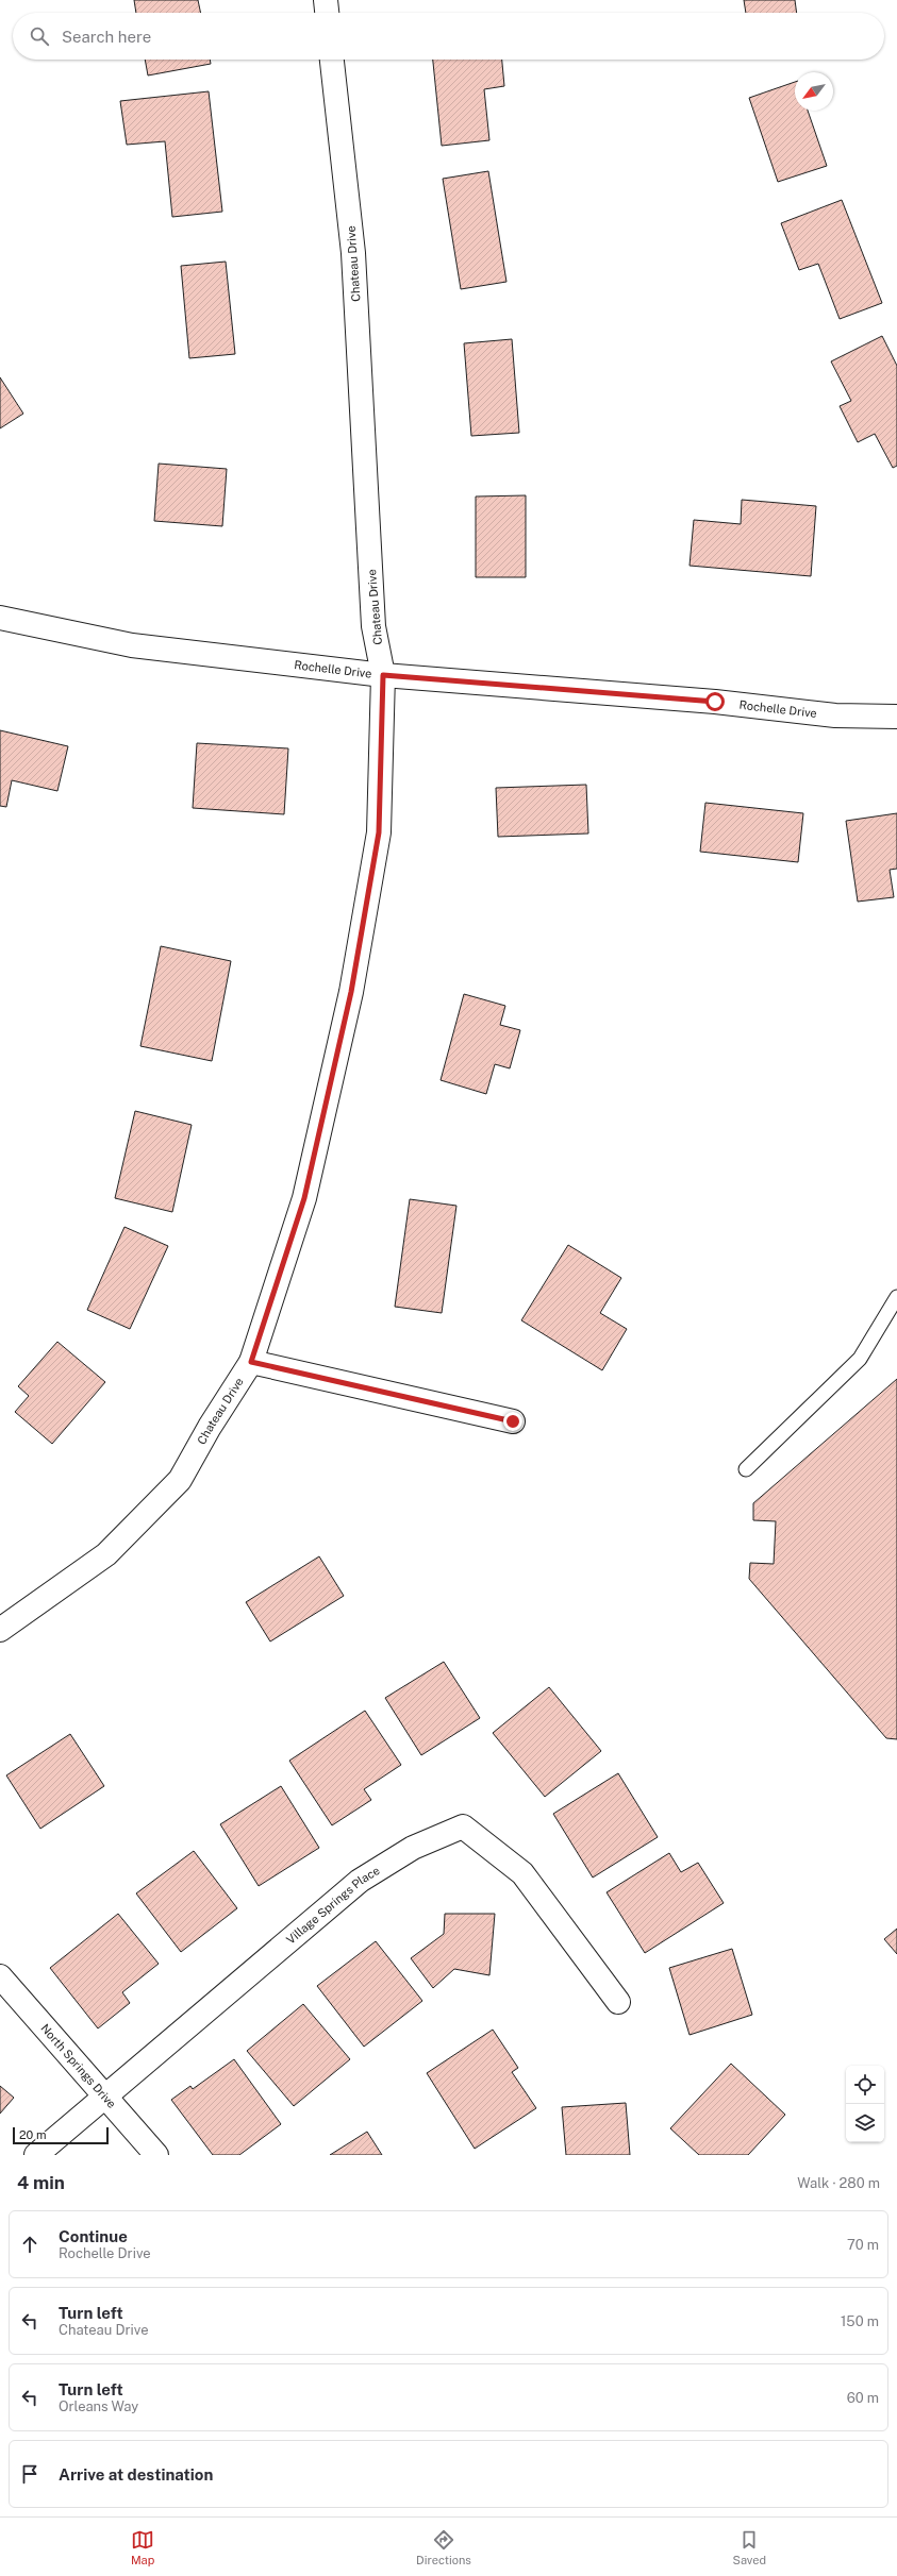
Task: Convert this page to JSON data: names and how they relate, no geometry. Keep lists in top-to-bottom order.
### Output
{
  "streets": {
    "street": [
      "Chateau Drive",
      "Rochelle Drive",
      "Village Springs Place",
      "North Springs Drive"
    ]
  },
  "crossings": [
    ["Chateau Drive", "Rochelle Drive"],
    ["Village Springs Place", "North Springs Drive"]
  ],
  "scale_bar": "20 m",
  "north": "bottom left",
  "page": {
    "search": "Search here",
    "scale": "20 m",
    "heading": ["4 min", "Walk · 280 m"],
    "list": [
      ["Continue", "Rochelle Drive", "70 m"],
      ["Turn left", "Chateau Drive", "150 m"],
      ["Turn left", "Orleans Way", "60 m"],
      "Arrive at destination"
    ],
    "nav": ["Map", "Directions", "Saved"]
  }
}
